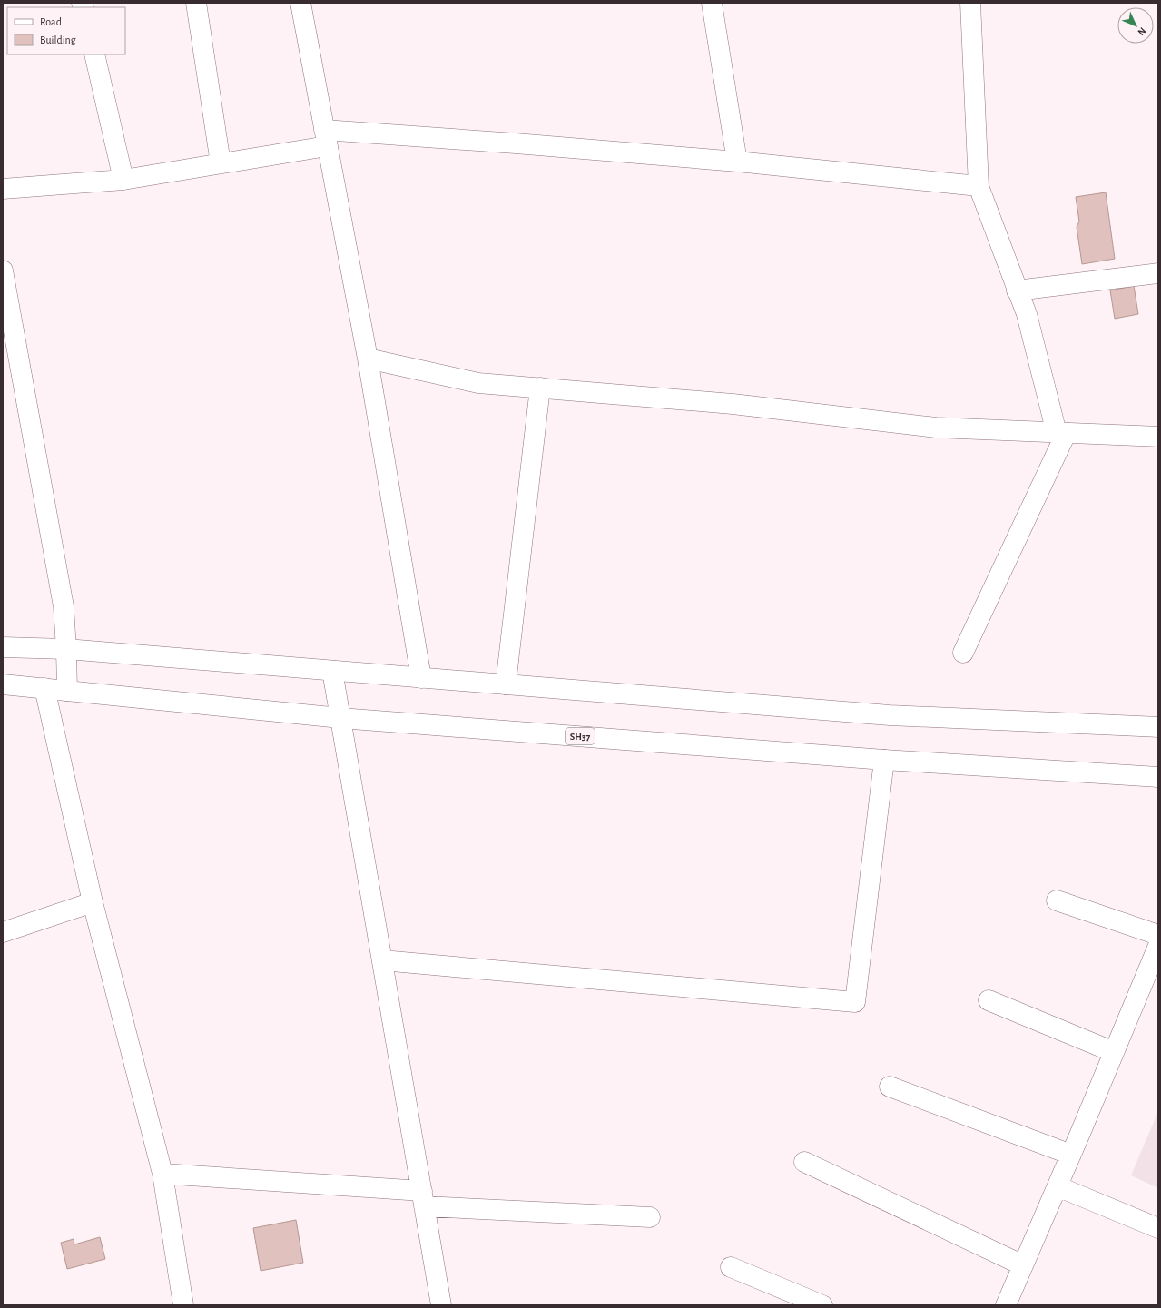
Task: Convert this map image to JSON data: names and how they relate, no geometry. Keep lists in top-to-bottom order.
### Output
{
  "streets": {
    "street": ["SH37"]
  },
  "legend": ["Road", "Building"],
  "north": "bottom right"
}
